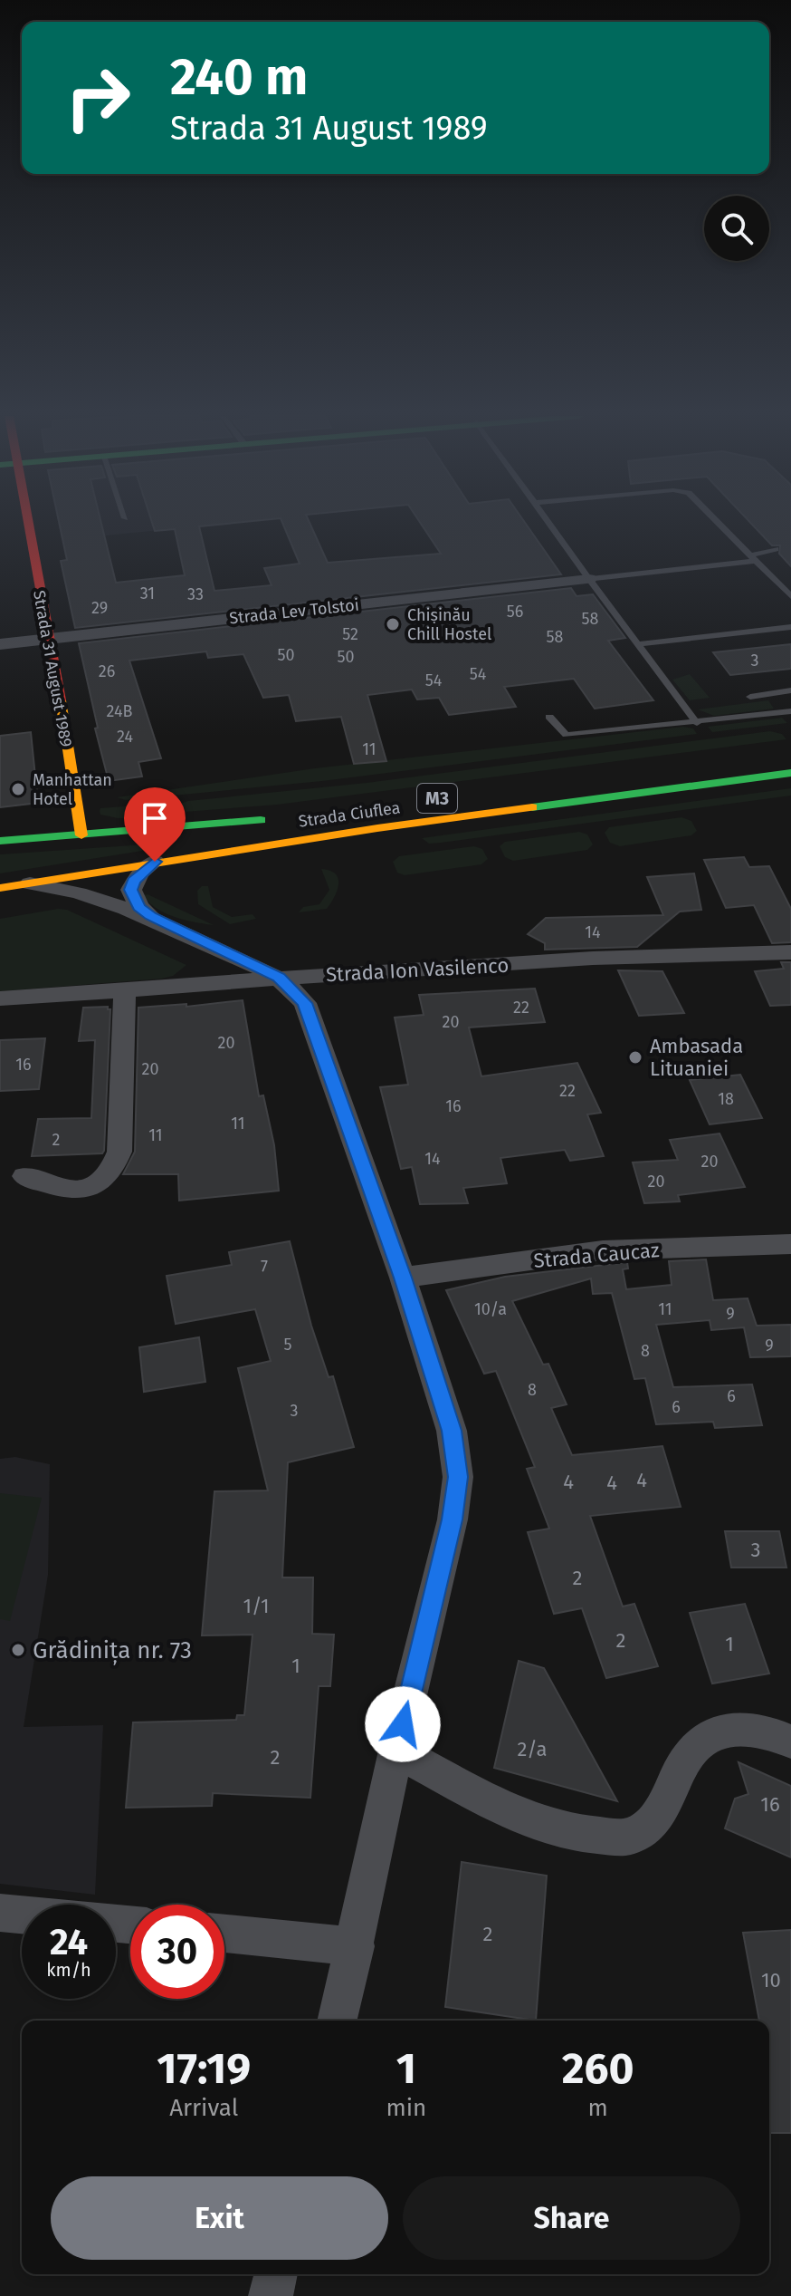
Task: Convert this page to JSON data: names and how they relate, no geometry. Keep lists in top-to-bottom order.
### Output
{
  "streets": {
    "main road": ["Strada 31 August 1989", "M3", "Strada Ciuflea"],
    "street": ["Strada Lev Tolstoi", "Strada Ion Vasilenco", "Strada Caucaz"]
  },
  "crossings": [
    ["Strada Lev Tolstoi", "Strada 31 August 1989"],
    ["Strada 31 August 1989", "Strada Ciuflea"]
  ],
  "places": [
    "Chișinău Chill Hostel",
    "Manhattan Hotel",
    "Ambasada Lituaniei",
    "Grădinița nr. 73"
  ],
  "house_numbers": [
    "31",
    "33",
    "29",
    "56",
    "58",
    "52",
    "58",
    "50",
    "50",
    "3",
    "26",
    "54",
    "54",
    "24B",
    "24",
    "11",
    "14",
    "22",
    "20",
    "20",
    "16",
    "20",
    "22",
    "18",
    "16",
    "11",
    "11",
    "2",
    "14",
    "20",
    "20",
    "7",
    "10/a",
    "11",
    "9",
    "5",
    "9",
    "8",
    "8",
    "6",
    "6",
    "3",
    "4",
    "4",
    "4",
    "3",
    "2",
    "1/1",
    "2",
    "1",
    "1",
    "2/a",
    "2",
    "16",
    "2",
    "10"
  ],
  "page": {
    "turn": ["240 m", "Strada 31 August 1989"],
    "speed": "24 km/h",
    "limit": "30",
    "eta": [
      "17:19",
      "Arrival",
      "1",
      "min",
      "260",
      "m"
    ],
    "buttons": ["Exit", "Share"]
  }
}
